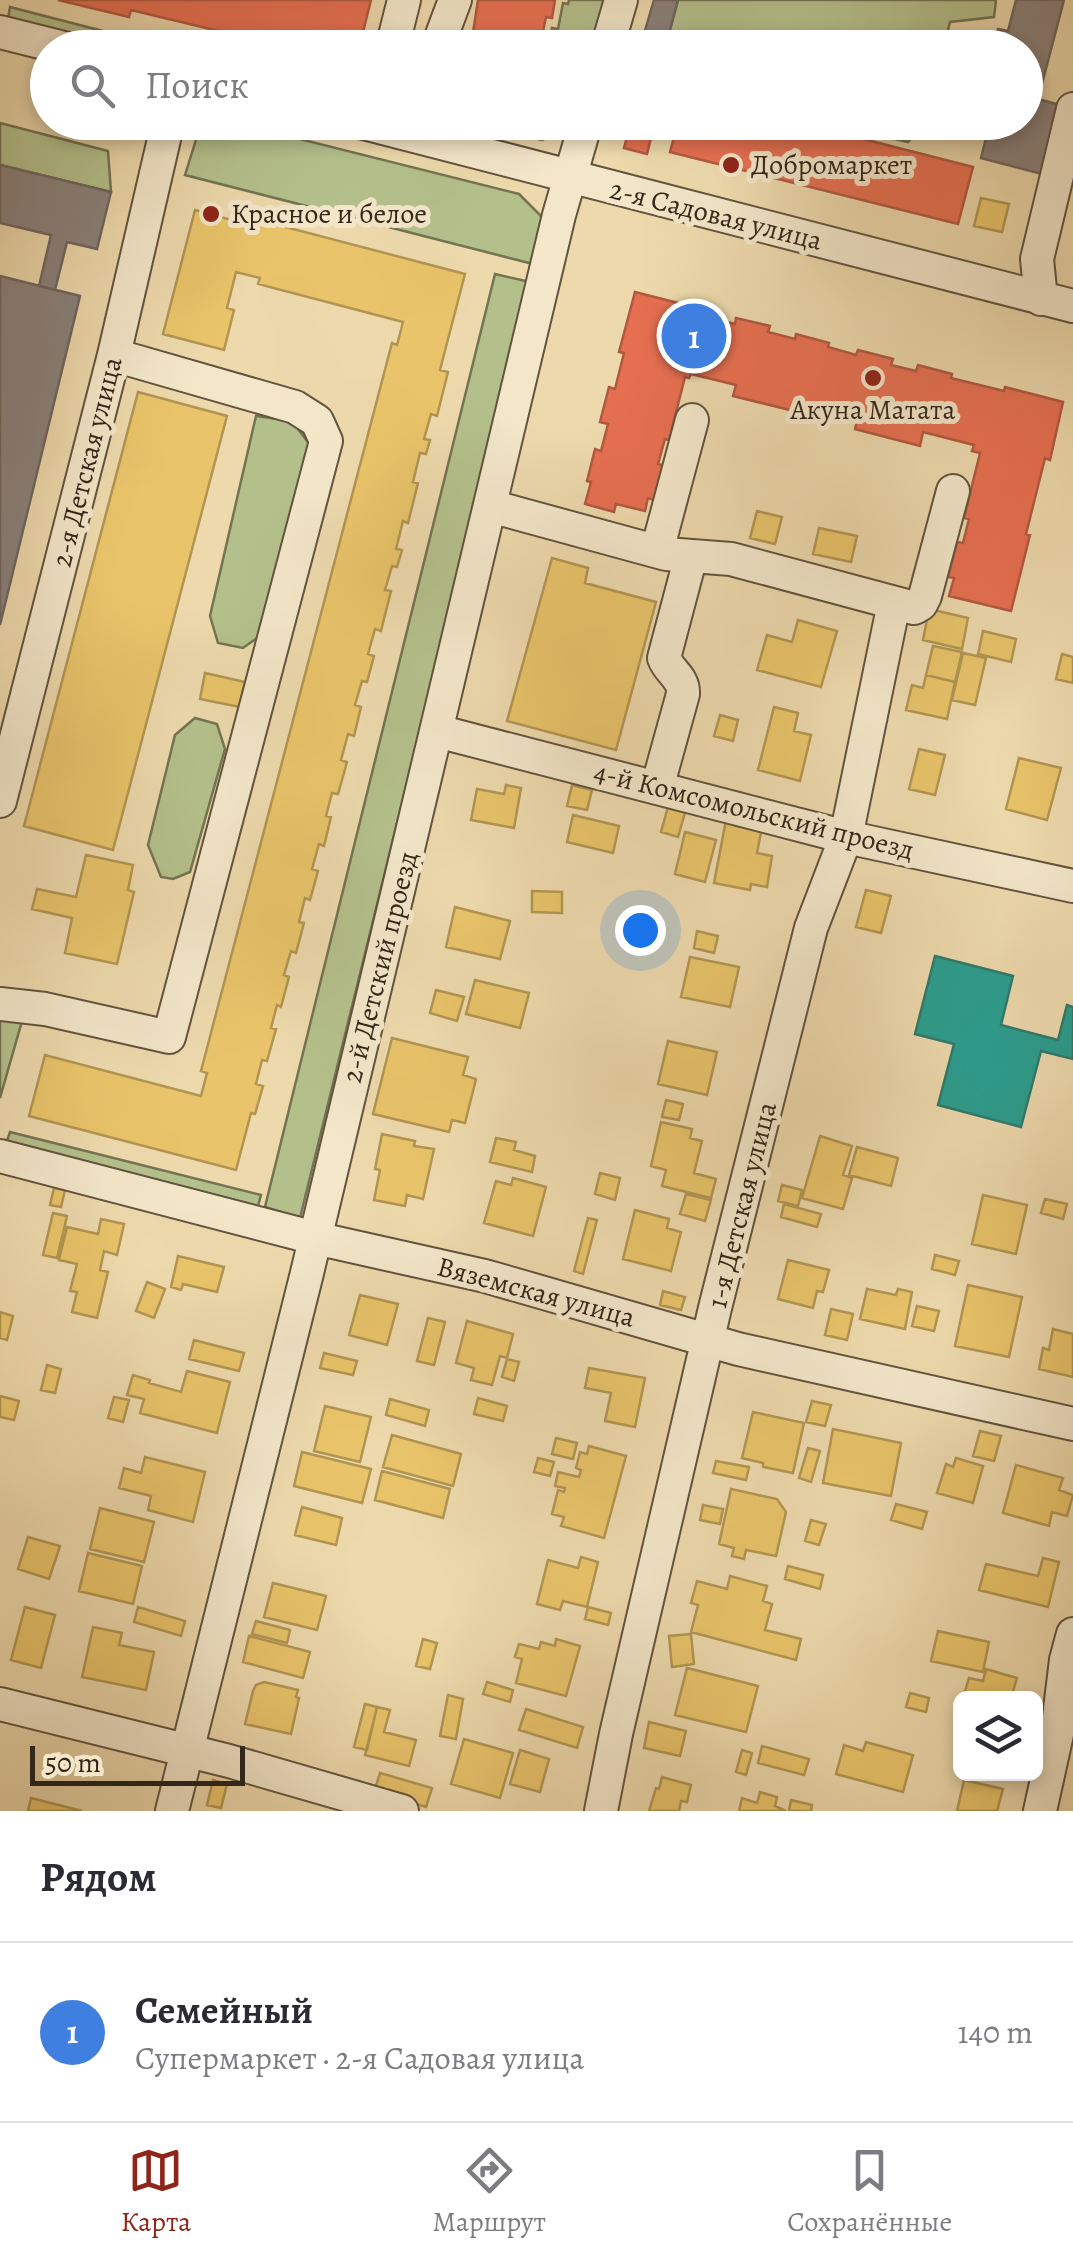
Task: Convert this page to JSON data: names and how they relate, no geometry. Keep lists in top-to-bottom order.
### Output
{
  "streets": {
    "street": [
      "2-я Садовая улица",
      "2-я Детская улица",
      "4-й Комсомольский проезд",
      "2-й Детский проезд",
      "1-я Детская улица",
      "Вяземская улица"
    ]
  },
  "crossings": [
    ["2-я Садовая улица", "2-й Детский проезд"],
    ["4-й Комсомольский проезд", "2-й Детский проезд"],
    ["4-й Комсомольский проезд", "1-я Детская улица"],
    ["2-й Детский проезд", "Вяземская улица"],
    ["1-я Детская улица", "Вяземская улица"]
  ],
  "places": ["Добромаркет", "Красное и белое", "Акуна Матата"],
  "scale_bar": "50 m",
  "page": {
    "search": "Поиск",
    "pins": "1",
    "scale": "50 m",
    "heading": "Рядом",
    "list": [
      {
        "mark": "1",
        "name": "Семейный",
        "note": "Супермаркет · 2-я Садовая улица",
        "value": "140 m"
      }
    ],
    "nav": ["Карта", "Маршрут", "Сохранённые"]
  }
}
